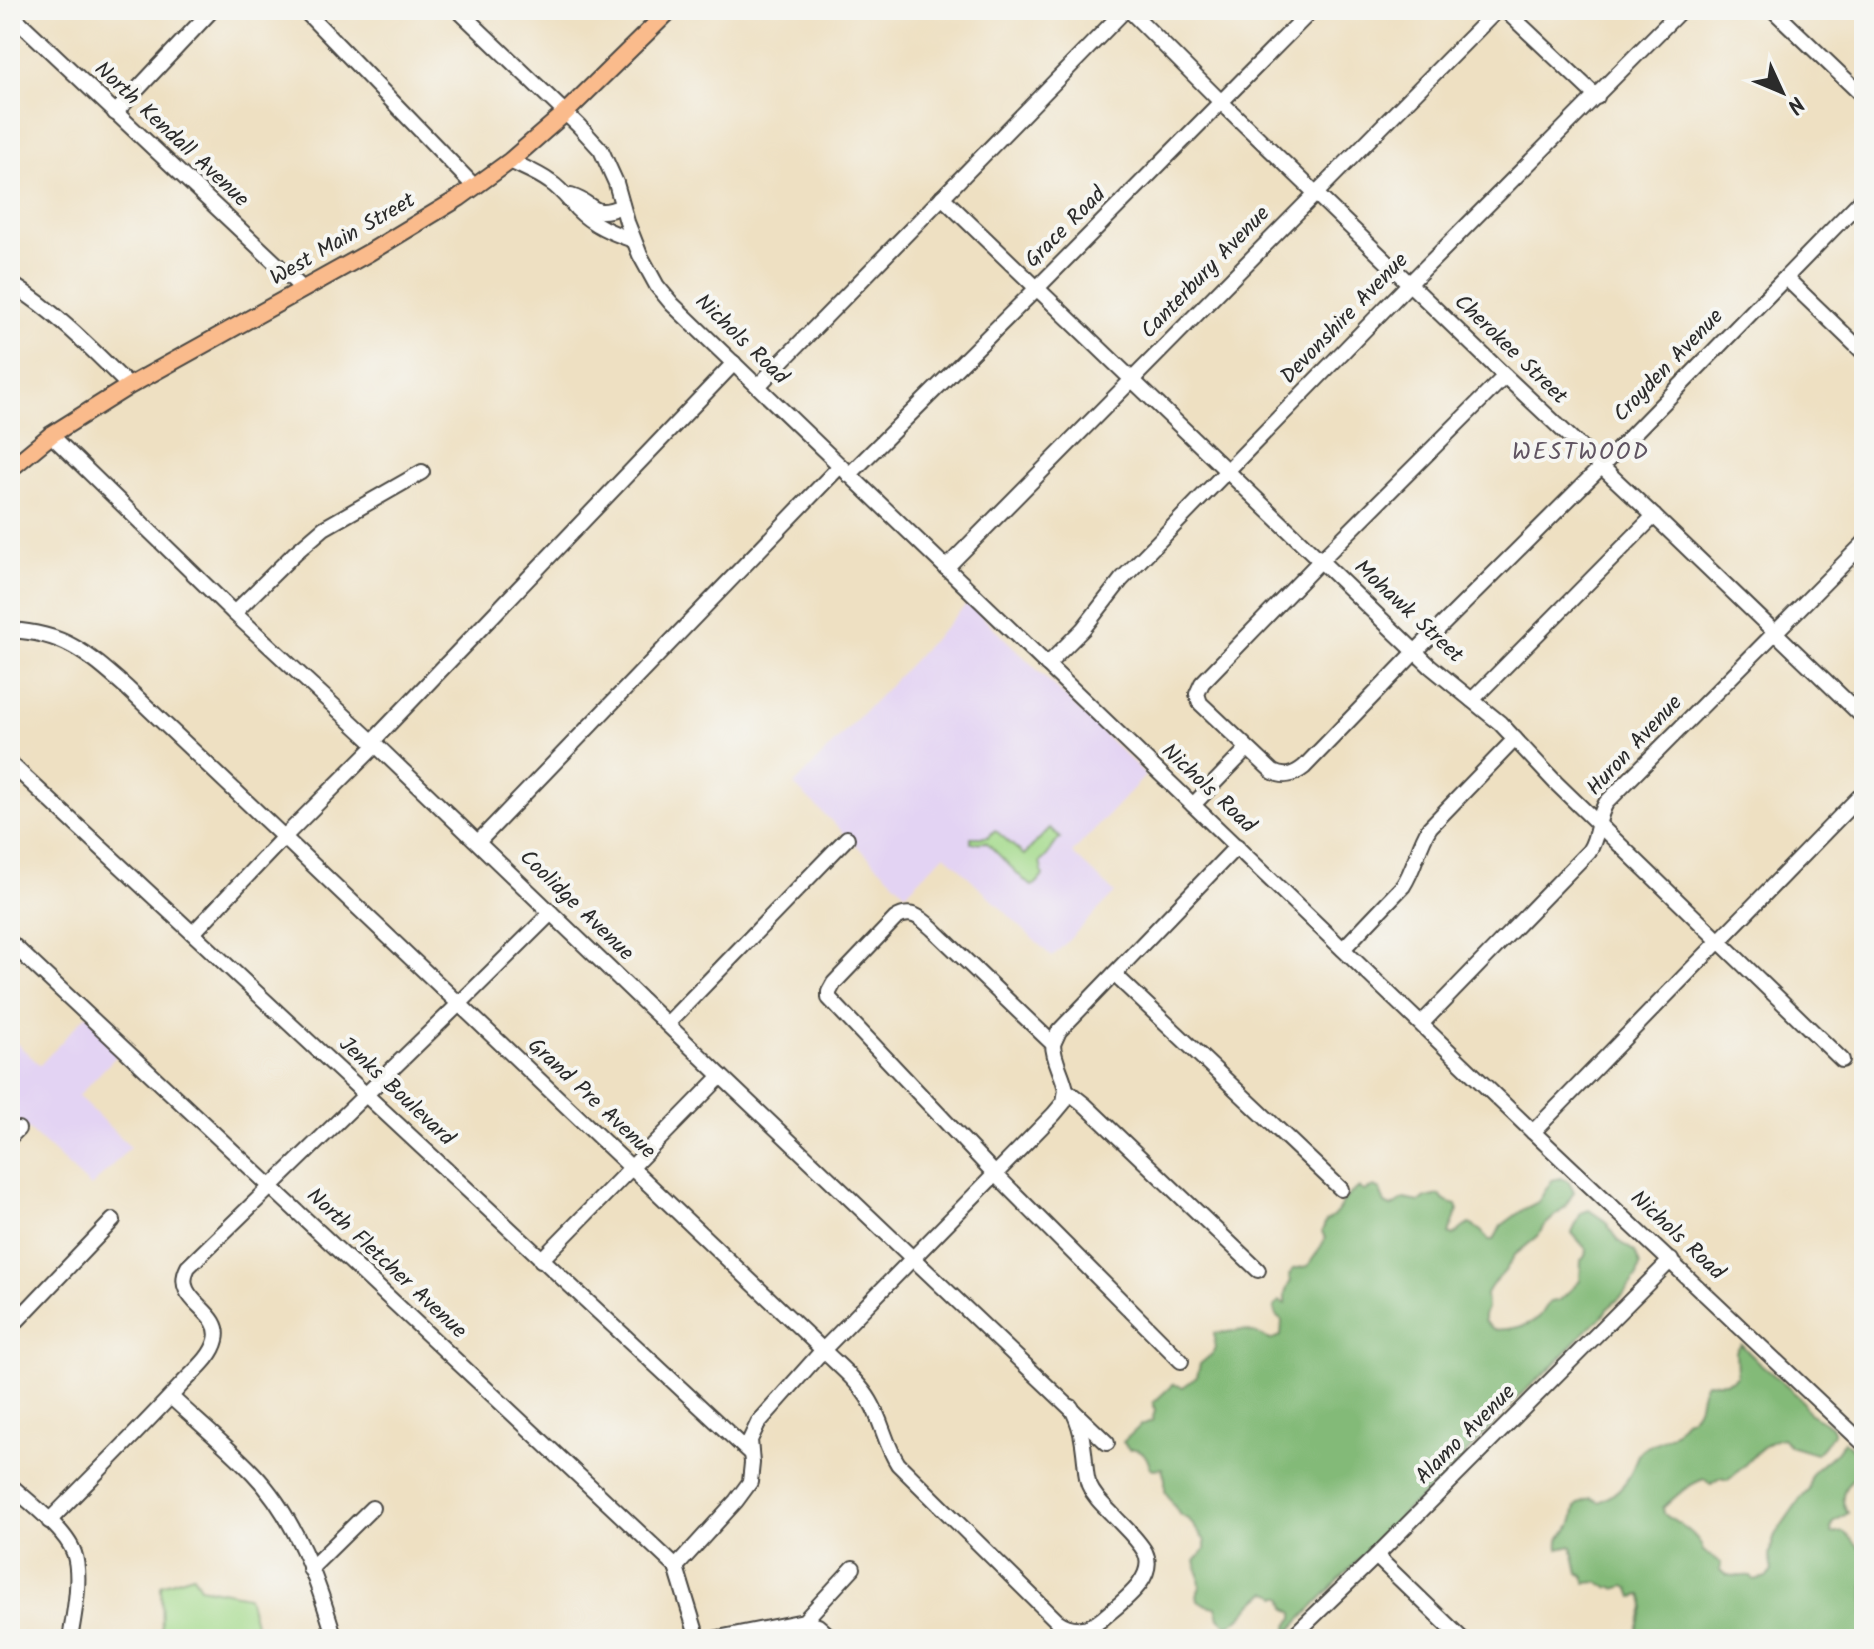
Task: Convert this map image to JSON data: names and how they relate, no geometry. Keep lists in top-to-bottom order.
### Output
{
  "streets": {
    "main road": ["West Main Street"],
    "street": [
      "North Kendall Avenue",
      "Grace Road",
      "Canterbury Avenue",
      "Devonshire Avenue",
      "Nichols Road",
      "Cherokee Street",
      "Croyden Avenue",
      "Mohawk Street",
      "Huron Avenue",
      "Coolidge Avenue",
      "Jenks Boulevard",
      "Grand Pre Avenue",
      "North Fletcher Avenue",
      "Alamo Avenue"
    ]
  },
  "crossings": [
    ["North Kendall Avenue", "West Main Street"],
    ["Grace Road", "Nichols Road"],
    ["Grace Road", "Cherokee Street"],
    ["Grace Road", "Mohawk Street"],
    ["Grace Road", "Coolidge Avenue"],
    ["West Main Street", "Nichols Road"],
    ["West Main Street", "Coolidge Avenue"],
    ["Canterbury Avenue", "Nichols Road"],
    ["Canterbury Avenue", "Cherokee Street"],
    ["Canterbury Avenue", "Mohawk Street"],
    ["Devonshire Avenue", "Nichols Road"],
    ["Devonshire Avenue", "Cherokee Street"],
    ["Devonshire Avenue", "Mohawk Street"],
    ["Nichols Road", "Huron Avenue"],
    ["Nichols Road", "Alamo Avenue"],
    ["Cherokee Street", "Croyden Avenue"],
    ["Cherokee Street", "Huron Avenue"],
    ["Croyden Avenue", "Mohawk Street"],
    ["Mohawk Street", "Huron Avenue"],
    ["Coolidge Avenue", "Grand Pre Avenue"]
  ],
  "districts": ["WESTWOOD"],
  "north": "bottom right"
}
